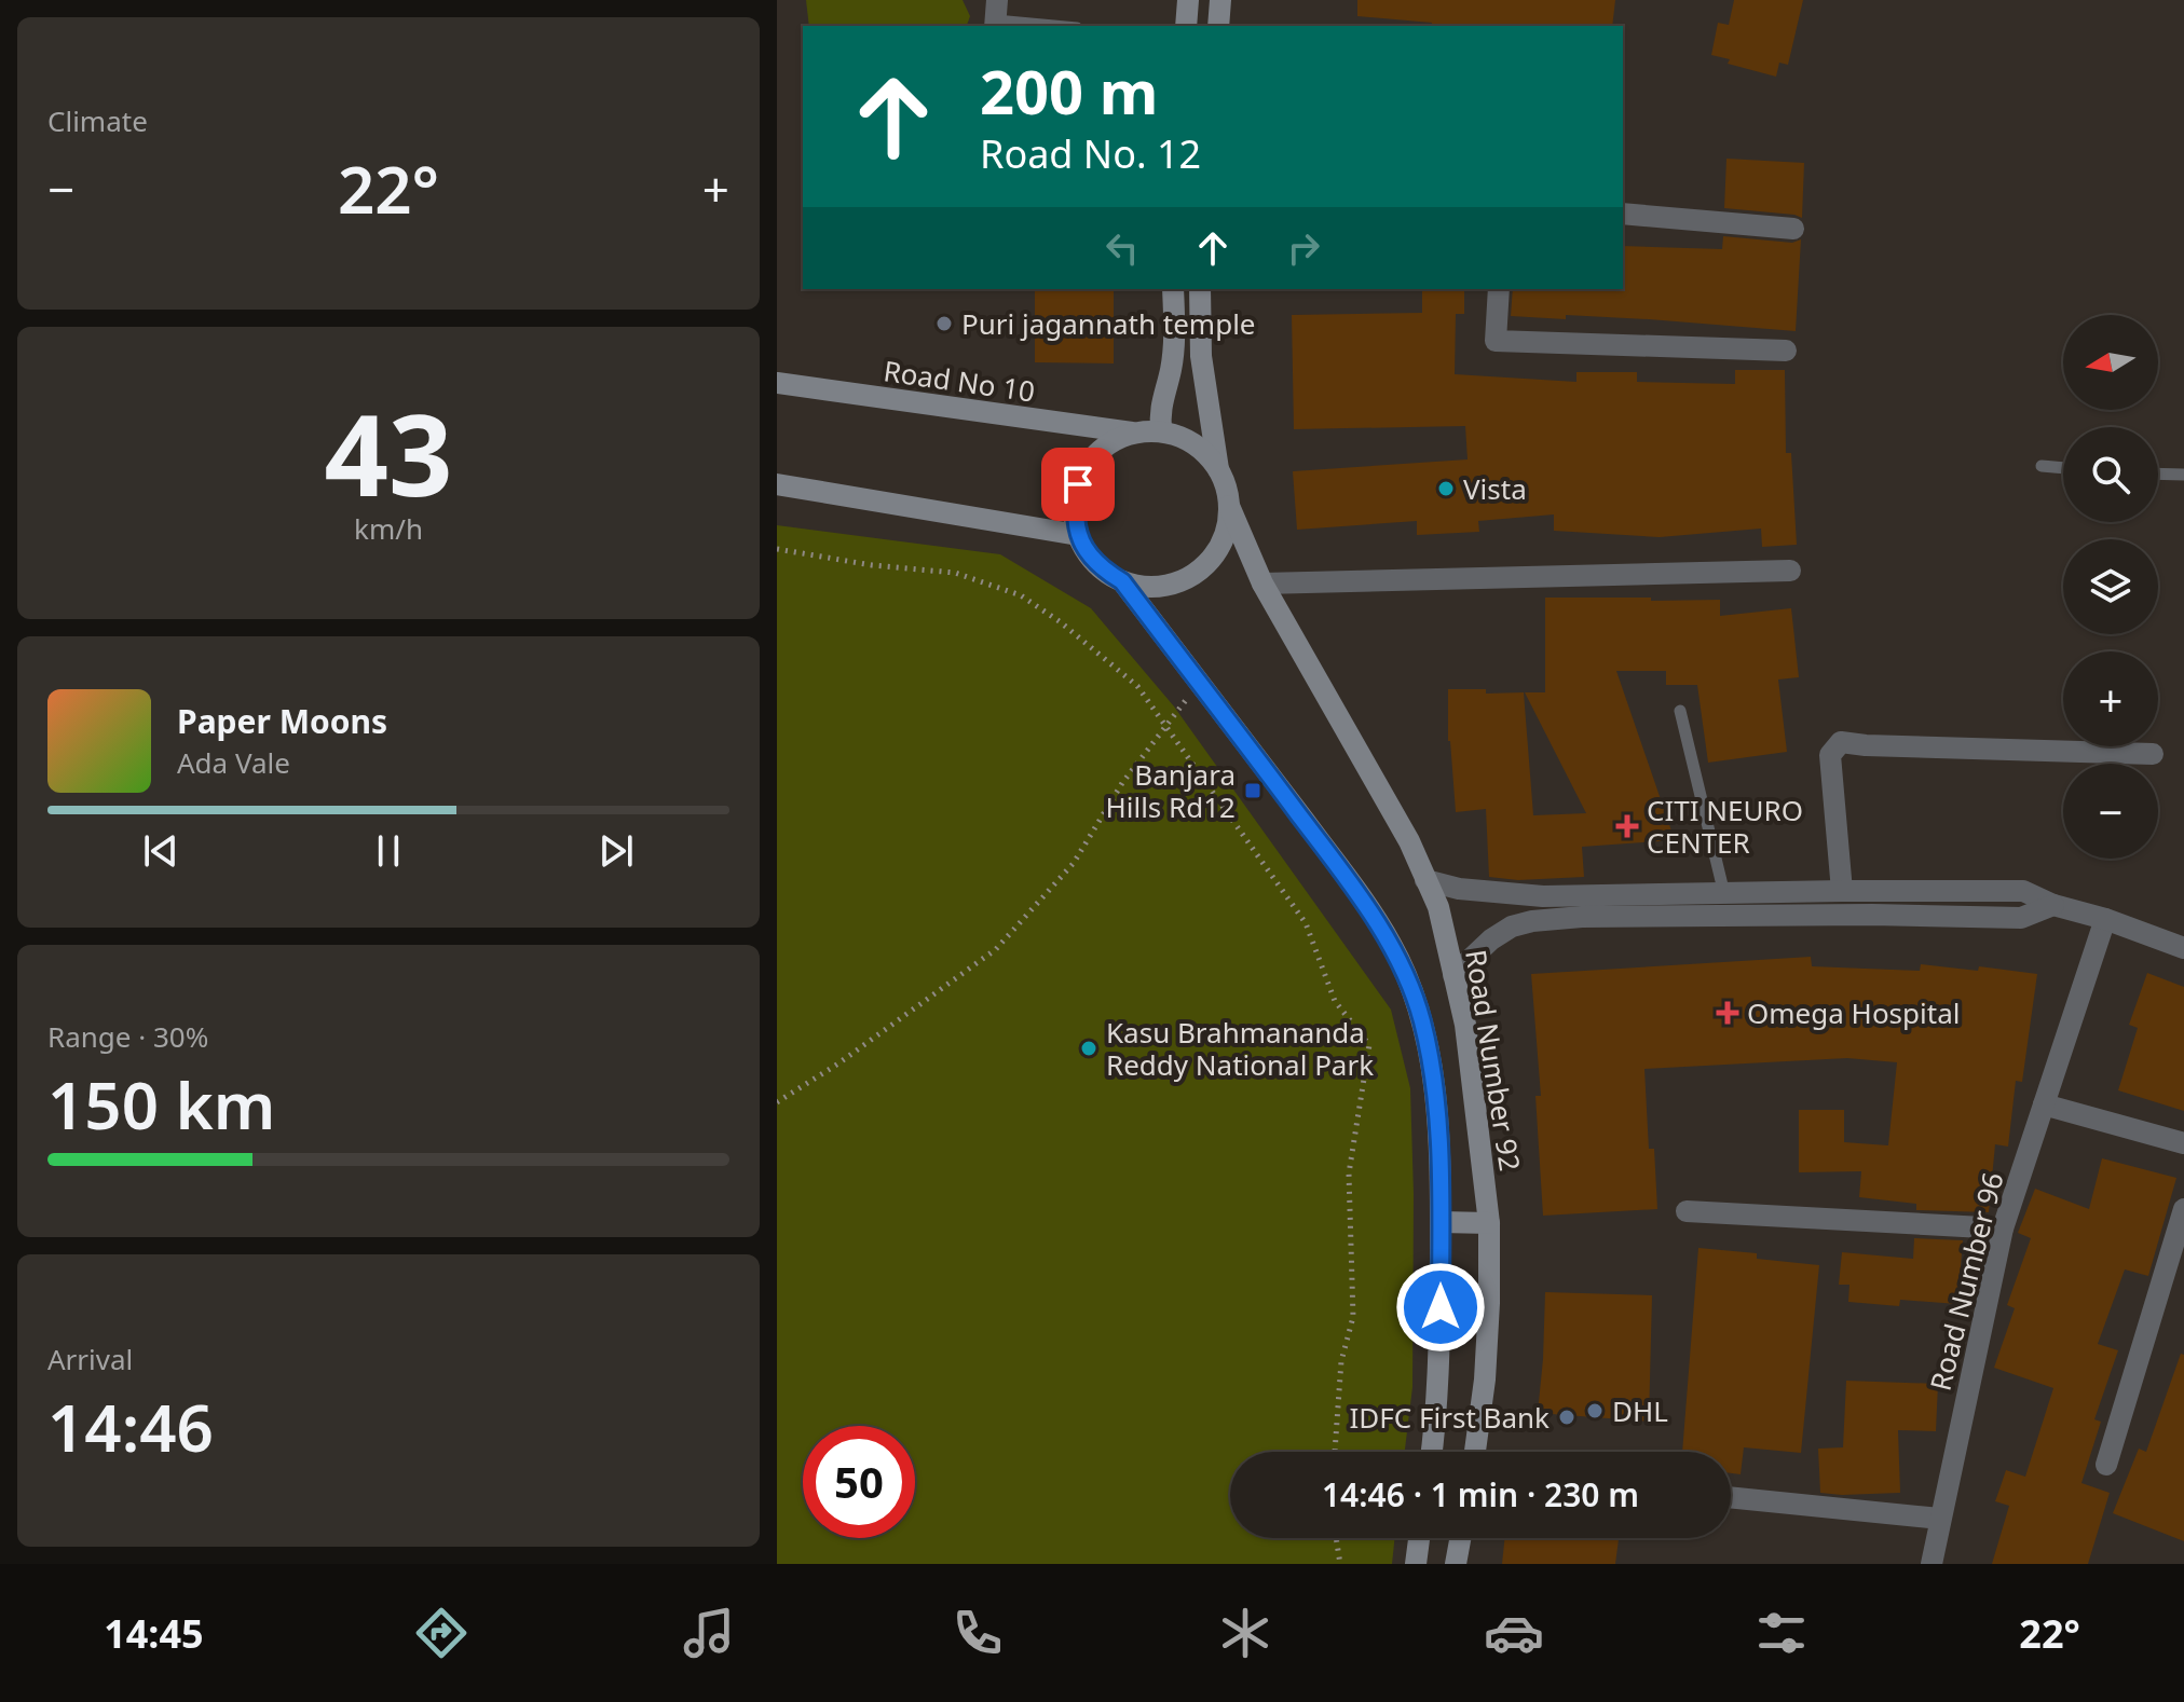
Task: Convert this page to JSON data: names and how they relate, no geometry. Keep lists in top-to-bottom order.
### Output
{
  "streets": {
    "main road": ["Road No 10", "Road Number 92"],
    "street": ["Road Number 96"]
  },
  "crossings": [
    ["Road No 10", "Road Number 92"]
  ],
  "places": {
    "other": [
      "Puri jagannath temple",
      "Vista",
      "Kasu Brahmananda Reddy National Park",
      "DHL",
      "IDFC First Bank"
    ],
    "transit": ["Banjara Hills Rd12"],
    "health": ["CITI NEURO CENTER", "Omega Hospital"]
  },
  "north": "left",
  "page": {
    "tile": [
      "Climate",
      ["43", "km/h"],
      ["Range · 30%", "150 km"],
      ["Arrival", "14:46"]
    ],
    "turn": ["200 m", "Road No. 12"],
    "heat": ["−", "22°", "+"],
    "map_buttons": ["+", "−"],
    "song": ["Paper Moons", "Ada Vale"],
    "limit": "50",
    "trip": "14:46 · 1 min · 230 m",
    "tabs": ["14:45", "22°"]
  }
}
